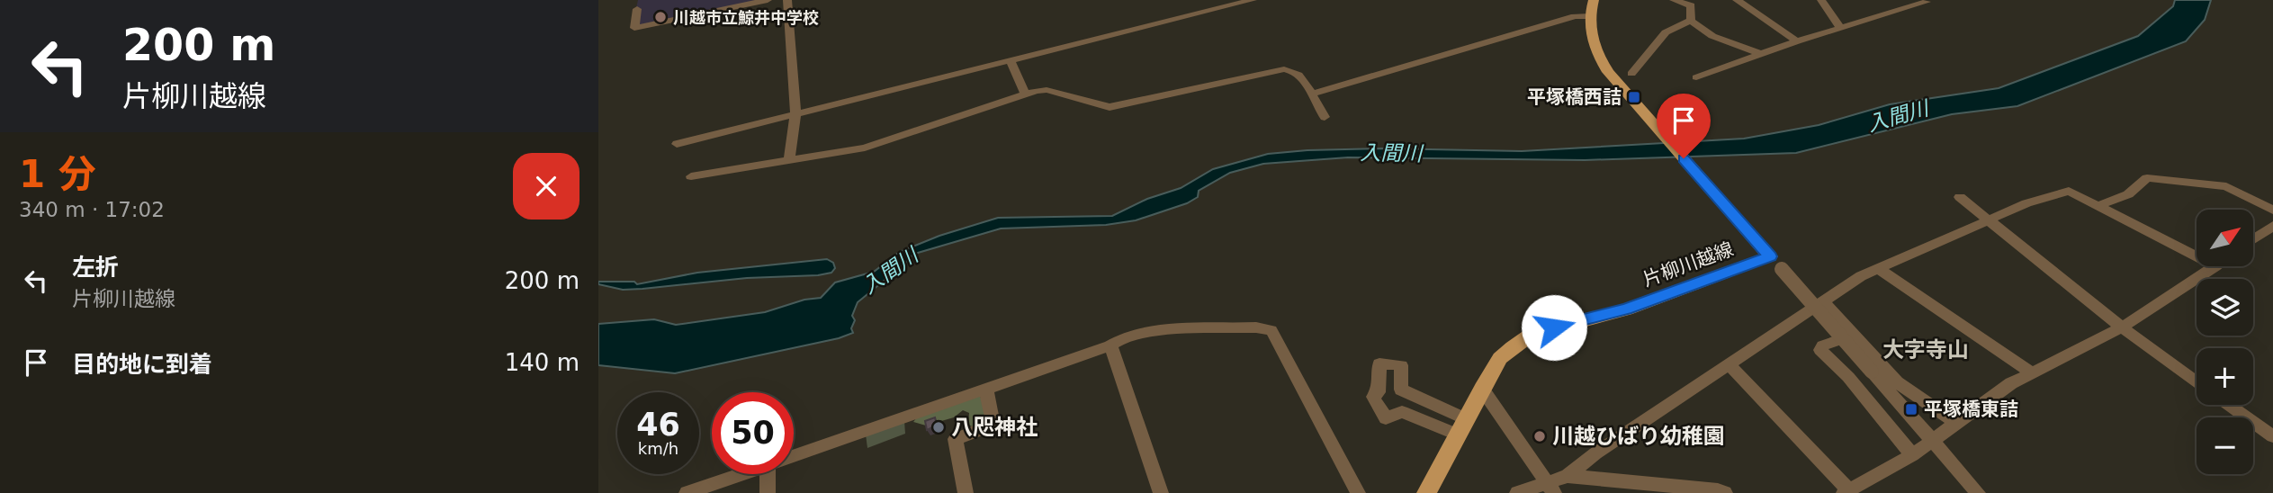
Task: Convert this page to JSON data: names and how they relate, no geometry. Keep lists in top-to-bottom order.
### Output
{
  "streets": {
    "main road": ["片柳川越線"]
  },
  "districts": ["大字寺山"],
  "water": ["入間川"],
  "places": {
    "other": ["川越市立鯨井中学校", "八咫神社", "川越ひばり幼稚園"],
    "transit": ["平塚橋西詰", "平塚橋東詰"]
  },
  "north": "top right",
  "page": {
    "turn": ["200 m", "片柳川越線"],
    "heading": ["1 分", "340 m · 17:02"],
    "map_buttons": ["+", "−"],
    "list": [
      {
        "name": "左折",
        "note": "片柳川越線",
        "value": "200 m"
      },
      {
        "name": "目的地に到着",
        "value": "140 m"
      }
    ],
    "speed": "46 km/h",
    "limit": "50"
  }
}
